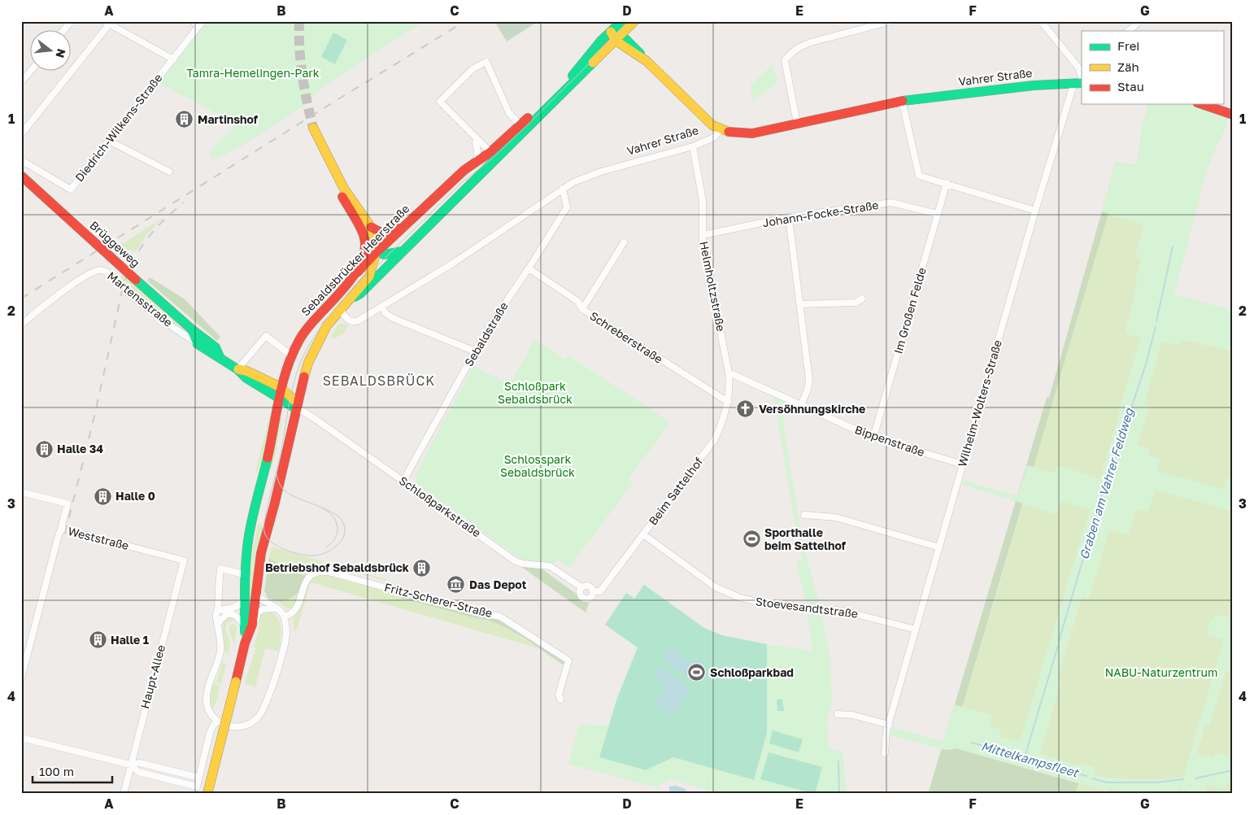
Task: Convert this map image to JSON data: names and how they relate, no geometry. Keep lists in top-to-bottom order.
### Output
{
  "streets": {
    "main road": ["Vahrer Straße", "Brüggeweg", "Sebaldsbrücker Heerstraße"],
    "street": [
      "Diedrich-Wilkens-Straße",
      "Johann-Focke-Straße",
      "Helmholtzstraße",
      "Martensstraße",
      "Im Großen Felde",
      "Sebaldstraße",
      "Schreberstraße",
      "Wilhelm-Wolters-Straße",
      "Bippenstraße",
      "Beim Sattelhof",
      "Schloßparkstraße",
      "Weststraße",
      "Fritz-Scherer-Straße",
      "Stoevesandtstraße",
      "Haupt-Allee"
    ]
  },
  "crossings": [
    ["Vahrer Straße", "Sebaldsbrücker Heerstraße"],
    ["Vahrer Straße", "Helmholtzstraße"],
    ["Vahrer Straße", "Sebaldstraße"],
    ["Vahrer Straße", "Wilhelm-Wolters-Straße"],
    ["Johann-Focke-Straße", "Helmholtzstraße"],
    ["Johann-Focke-Straße", "Im Großen Felde"],
    ["Brüggeweg", "Sebaldsbrücker Heerstraße"],
    ["Brüggeweg", "Martensstraße"],
    ["Brüggeweg", "Schloßparkstraße"],
    ["Sebaldsbrücker Heerstraße", "Schloßparkstraße"],
    ["Helmholtzstraße", "Schreberstraße"],
    ["Helmholtzstraße", "Bippenstraße"],
    ["Helmholtzstraße", "Beim Sattelhof"],
    ["Im Großen Felde", "Bippenstraße"],
    ["Sebaldstraße", "Schreberstraße"],
    ["Sebaldstraße", "Schloßparkstraße"],
    ["Schreberstraße", "Beim Sattelhof"],
    ["Wilhelm-Wolters-Straße", "Bippenstraße"],
    ["Wilhelm-Wolters-Straße", "Stoevesandtstraße"],
    ["Beim Sattelhof", "Schloßparkstraße"],
    ["Beim Sattelhof", "Stoevesandtstraße"],
    ["Weststraße", "Haupt-Allee"]
  ],
  "districts": ["SEBALDSBRÜCK"],
  "water": ["Graben am Vahrer Feldweg", "Mittelkampsfleet"],
  "parks": [
    "Tamra-Hemelingen-Park",
    "Schloßpark Sebaldsbrück",
    "Schlosspark Sebaldsbrück",
    "NABU-Naturzentrum"
  ],
  "places": {
    "building": [
      "Martinshof",
      "Halle 34",
      "Halle 0",
      "Betriebshof Sebaldsbrück",
      "Halle 1"
    ],
    "church": ["Versöhnungskirche"],
    "sports": ["Sporthalle beim Sattelhof", "Schloßparkbad"],
    "museum": ["Das Depot"]
  },
  "legend": ["Frei", "Zäh", "Stau"],
  "scale_bar": "100 m",
  "north": "right",
  "grid": {
    "columns": [
      "A",
      "B",
      "C",
      "D",
      "E",
      "F",
      "G"
    ],
    "rows": [
      "1",
      "2",
      "3",
      "4"
    ]
  }
}
